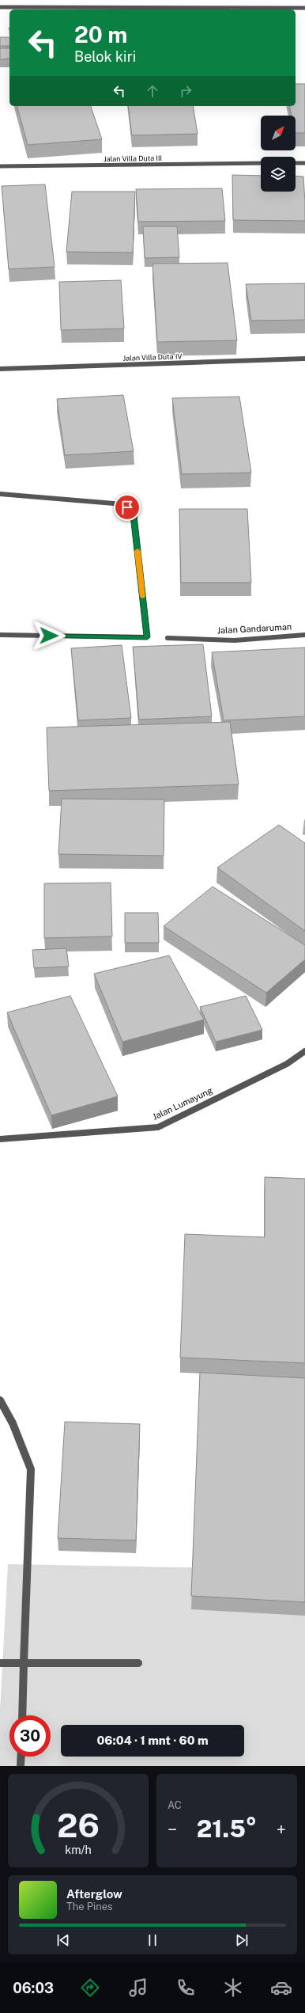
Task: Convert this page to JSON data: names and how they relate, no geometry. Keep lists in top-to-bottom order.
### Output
{
  "streets": {
    "street": [
      "Jalan Villa Duta III",
      "Jalan Villa Duta IV",
      "Jalan Gandaruman",
      "Jalan Lumayung"
    ]
  },
  "north": "top right",
  "page": {
    "turn": ["20 m", "Belok kiri"],
    "limit": "30",
    "trip": "06:04 · 1 mnt · 60 m",
    "tile": "AC",
    "heat": ["−", "21.5°", "+"],
    "song": ["Afterglow", "The Pines"],
    "tabs": "06:03",
    "gauge": ["26", "km/h"]
  }
}
